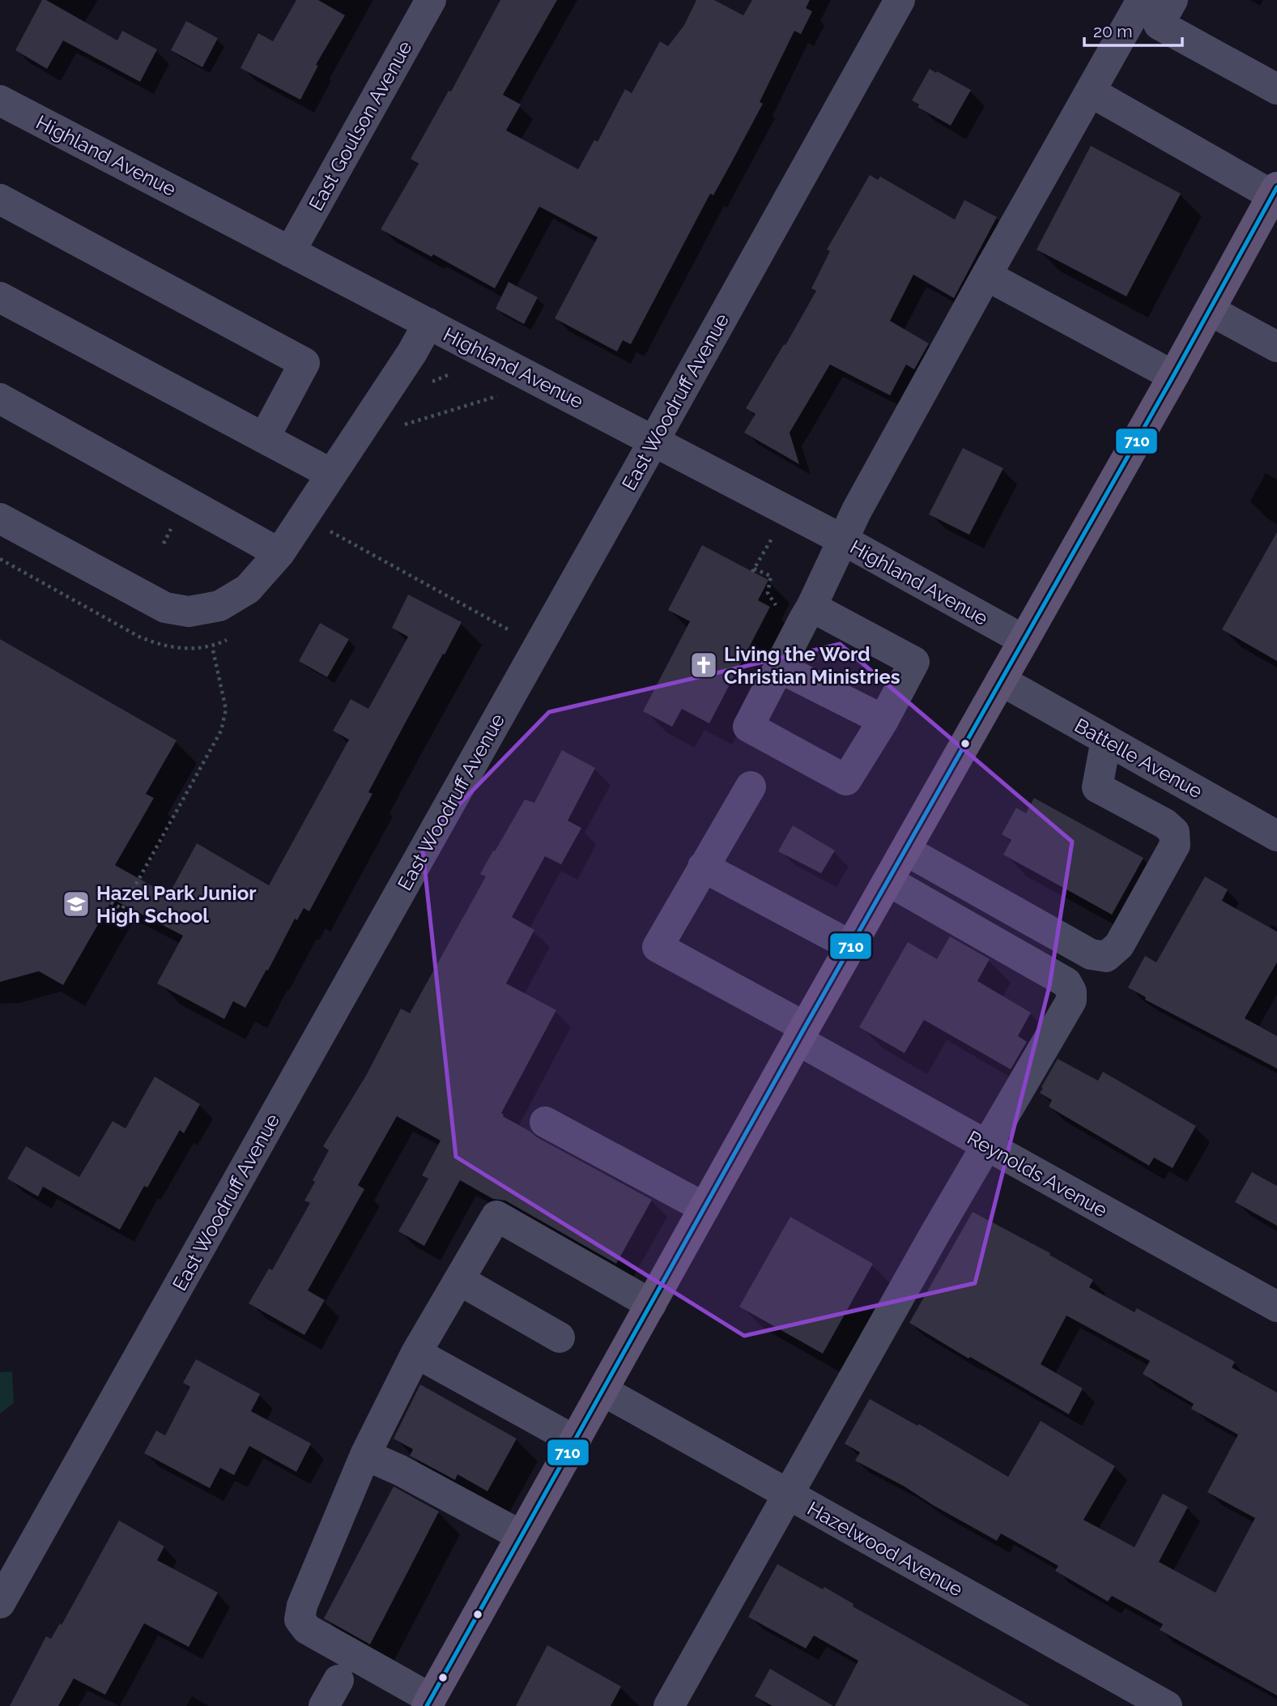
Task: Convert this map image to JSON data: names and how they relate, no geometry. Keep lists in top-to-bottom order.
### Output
{
  "streets": {
    "street": [
      "East Goulson Avenue",
      "Highland Avenue",
      "East Woodruff Avenue",
      "Battelle Avenue",
      "Reynolds Avenue",
      "Hazelwood Avenue"
    ]
  },
  "crossings": [
    ["East Goulson Avenue", "Highland Avenue"],
    ["Highland Avenue", "East Woodruff Avenue"]
  ],
  "places": {
    "church": ["Living the Word Christian Ministries"],
    "school or university": ["Hazel Park Junior High School"]
  },
  "lines": ["transit line 710"],
  "scale_bar": "20 m"
}
